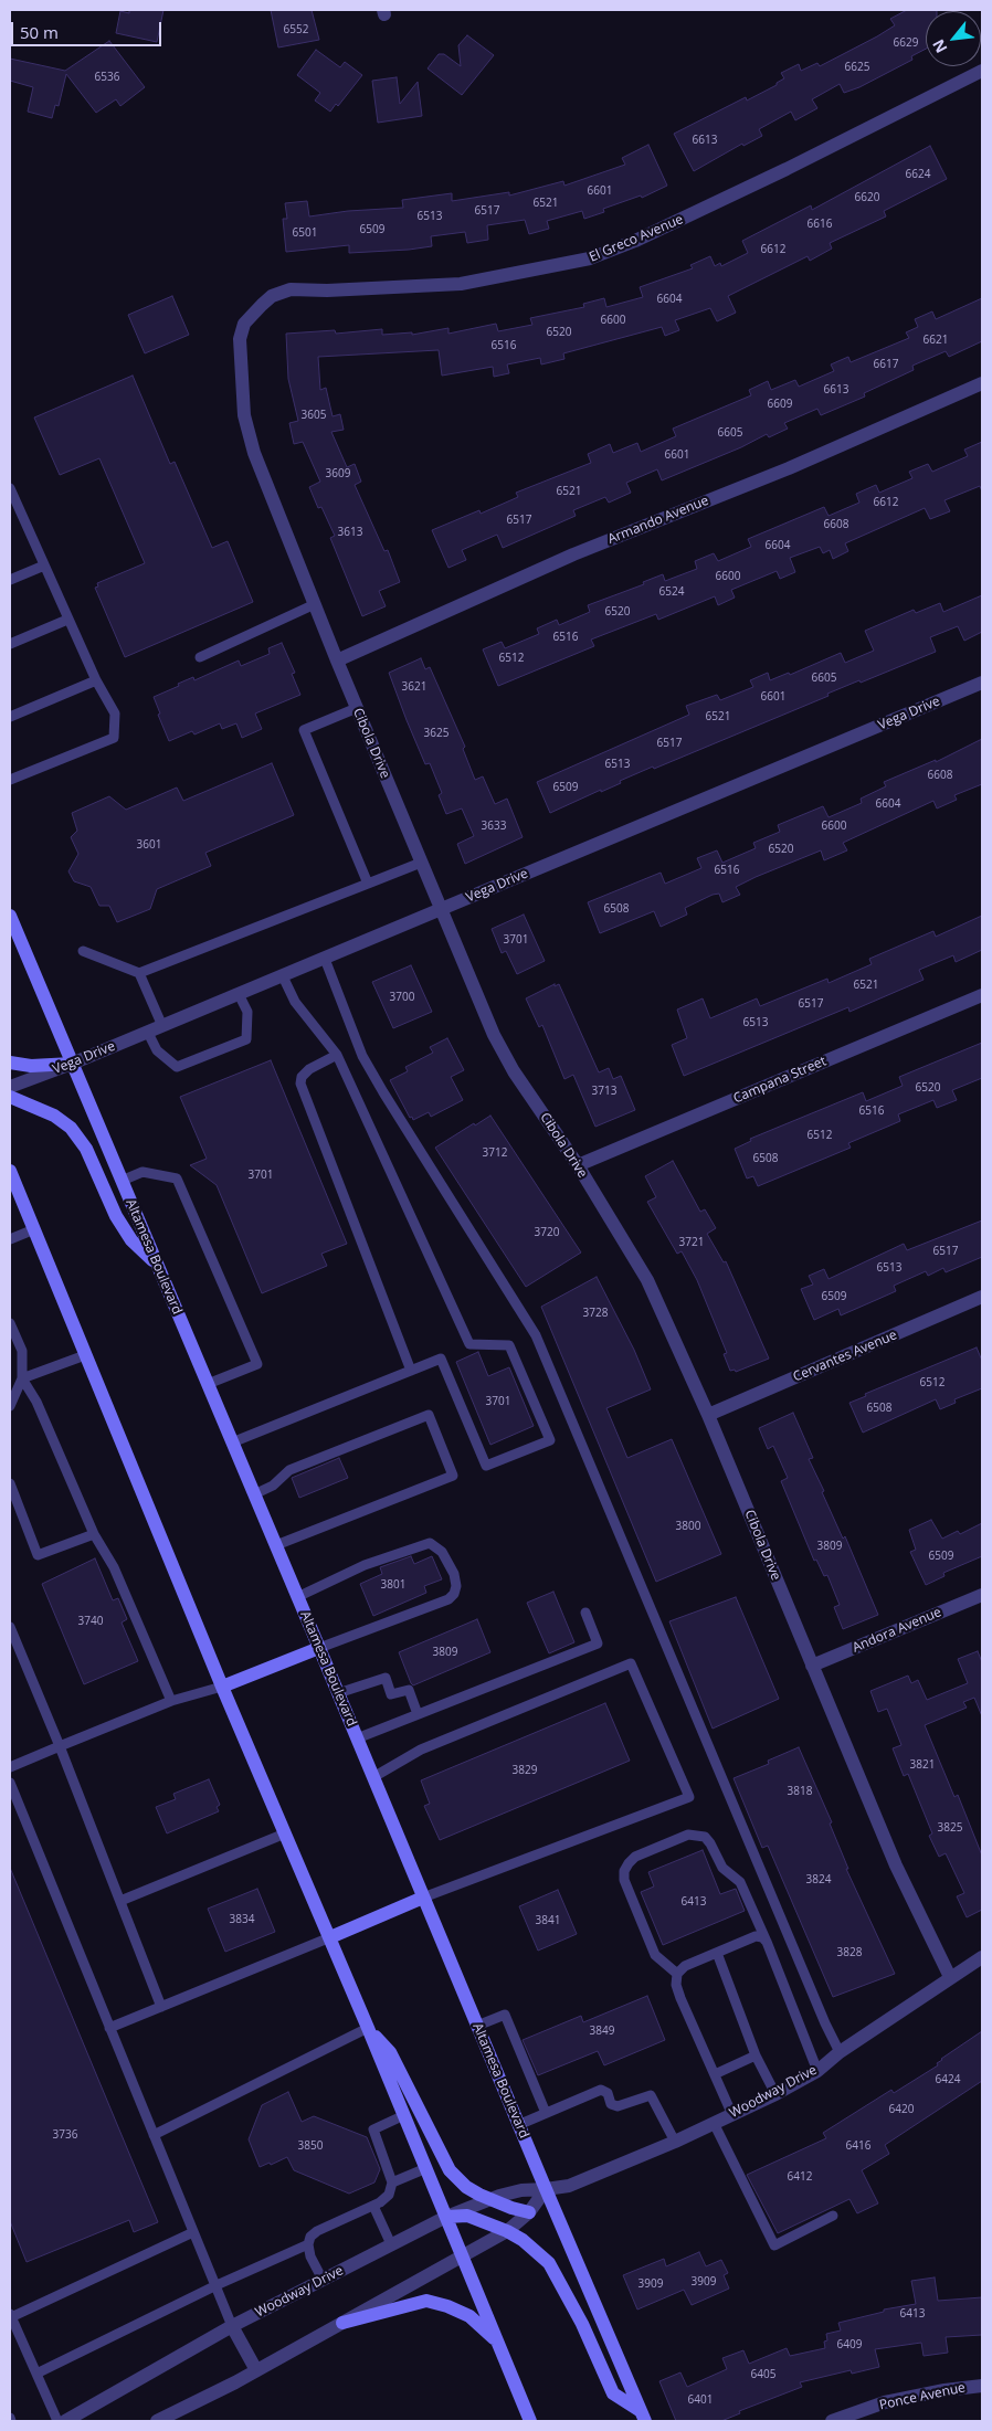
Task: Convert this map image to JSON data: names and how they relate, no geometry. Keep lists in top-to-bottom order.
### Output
{
  "streets": {
    "main road": ["Altamesa Boulevard"],
    "street": [
      "El Greco Avenue",
      "Armando Avenue",
      "Vega Drive",
      "Cibola Drive",
      "Campana Street",
      "Cervantes Avenue",
      "Andora Avenue",
      "Woodway Drive",
      "Ponce Avenue"
    ]
  },
  "crossings": [
    ["El Greco Avenue", "Cibola Drive"],
    ["Armando Avenue", "Cibola Drive"],
    ["Vega Drive", "Cibola Drive"],
    ["Vega Drive", "Altamesa Boulevard"],
    ["Cibola Drive", "Campana Street"],
    ["Cibola Drive", "Cervantes Avenue"],
    ["Cibola Drive", "Andora Avenue"],
    ["Cibola Drive", "Woodway Drive"],
    ["Altamesa Boulevard", "Woodway Drive"]
  ],
  "house_numbers": [
    "6552",
    "6629",
    "6625",
    "6536",
    "6613",
    "6624",
    "6601",
    "6620",
    "6521",
    "6517",
    "6513",
    "6616",
    "6509",
    "6501",
    "6612",
    "6604",
    "6600",
    "6520",
    "6621",
    "6516",
    "6617",
    "6613",
    "6609",
    "3605",
    "6605",
    "6601",
    "3609",
    "6521",
    "6612",
    "6517",
    "6608",
    "3613",
    "6604",
    "6600",
    "6524",
    "6520",
    "6516",
    "6512",
    "6605",
    "3621",
    "6601",
    "6521",
    "3625",
    "6517",
    "6513",
    "6608",
    "6509",
    "6604",
    "3633",
    "6600",
    "3601",
    "6520",
    "6516",
    "6508",
    "3701",
    "6521",
    "3700",
    "6517",
    "6513",
    "6520",
    "3713",
    "6516",
    "6512",
    "3712",
    "6508",
    "3701",
    "3720",
    "3721",
    "6517",
    "6513",
    "6509",
    "3728",
    "6512",
    "3701",
    "6508",
    "3800",
    "3809",
    "6509",
    "3801",
    "3740",
    "3809",
    "3821",
    "3829",
    "3818",
    "3825",
    "3824",
    "6413",
    "3834",
    "3841",
    "3828",
    "3849",
    "6424",
    "6420",
    "3736",
    "3850",
    "6416",
    "6412",
    "3909",
    "3909",
    "6413",
    "6409",
    "6405",
    "6401"
  ],
  "scale_bar": "50 m",
  "north": "bottom left"
}
